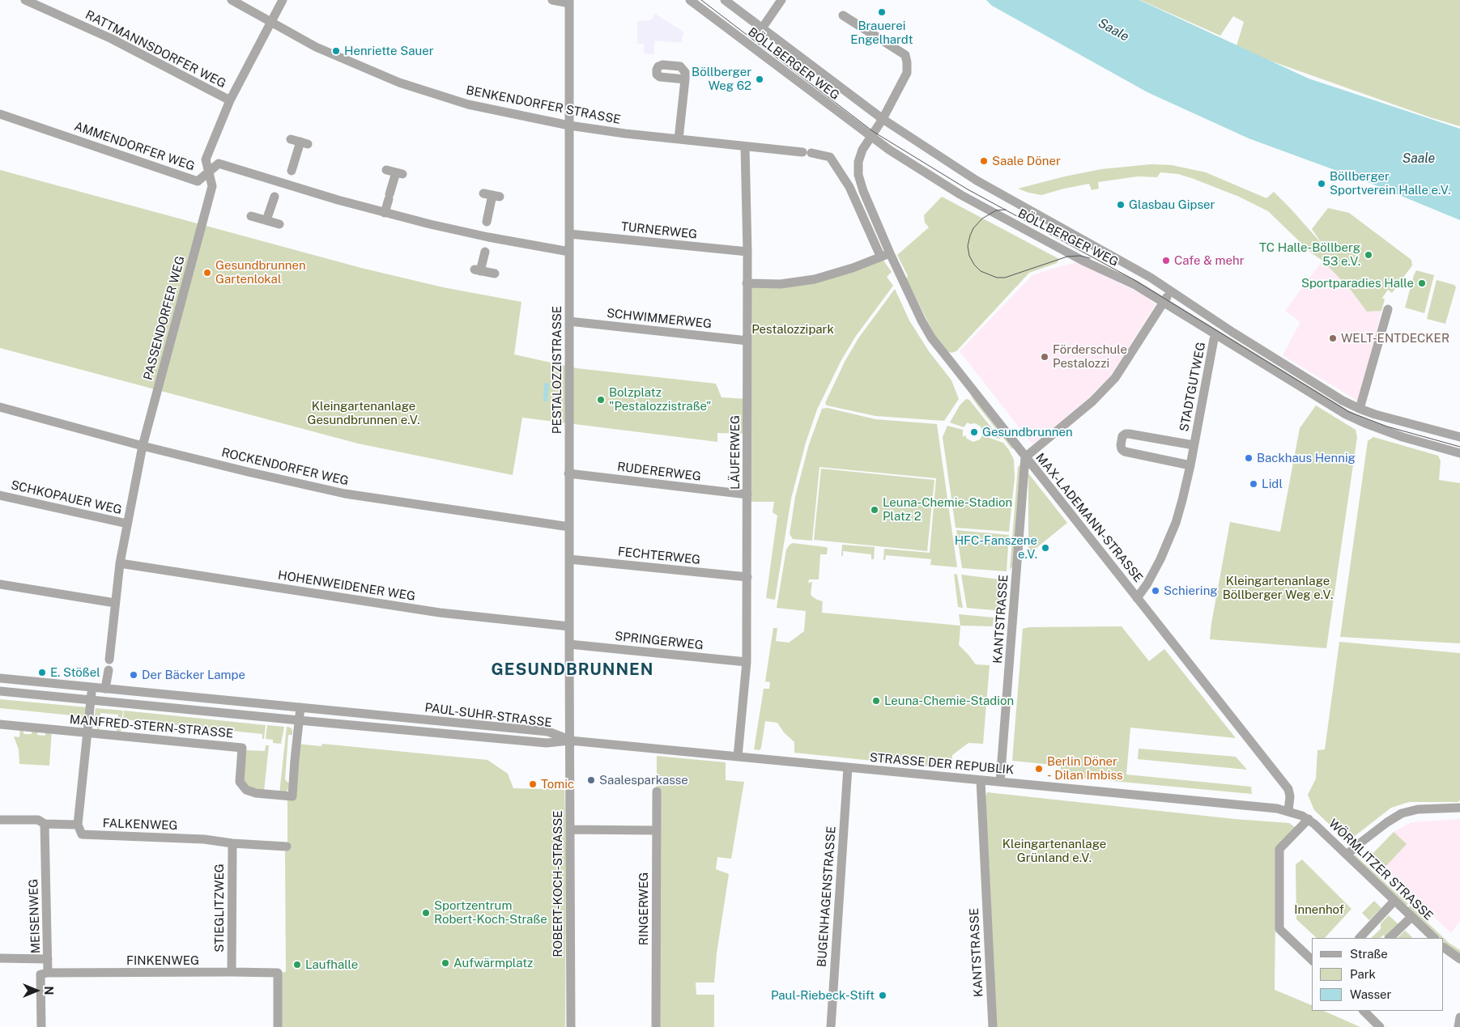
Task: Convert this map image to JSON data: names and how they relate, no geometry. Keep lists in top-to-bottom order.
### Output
{
  "streets": {
    "street": [
      "RATTMANNSDORFER WEG",
      "BÖLLBERGER WEG",
      "BENKENDORFER STRASSE",
      "AMMENDORFER WEG",
      "TURNERWEG",
      "PASSENDORFER WEG",
      "SCHWIMMERWEG",
      "PESTALOZZISTRASSE",
      "STADTGUTWEG",
      "LÄUFERWEG",
      "ROCKENDORFER WEG",
      "RUDERERWEG",
      "SCHKOPAUER WEG",
      "MAX-LADEMANN-STRASSE",
      "FECHTERWEG",
      "HOHENWEIDENER WEG",
      "KANTSTRASSE",
      "SPRINGERWEG",
      "PAUL-SUHR-STRASSE",
      "MANFRED-STERN-STRASSE",
      "STRASSE DER REPUBLIK",
      "FALKENWEG",
      "WÖRMLITZER STRASSE",
      "ROBERT-KOCH-STRASSE",
      "BUGENHAGENSTRASSE",
      "STIEGLITZWEG",
      "RINGERWEG",
      "MEISENWEG",
      "FINKENWEG"
    ]
  },
  "crossings": [
    ["RATTMANNSDORFER WEG", "PASSENDORFER WEG"],
    ["BÖLLBERGER WEG", "STADTGUTWEG"],
    ["BÖLLBERGER WEG", "MAX-LADEMANN-STRASSE"],
    ["BENKENDORFER STRASSE", "PASSENDORFER WEG"],
    ["BENKENDORFER STRASSE", "PESTALOZZISTRASSE"],
    ["BENKENDORFER STRASSE", "LÄUFERWEG"],
    ["AMMENDORFER WEG", "PASSENDORFER WEG"],
    ["AMMENDORFER WEG", "PESTALOZZISTRASSE"],
    ["TURNERWEG", "PESTALOZZISTRASSE"],
    ["TURNERWEG", "LÄUFERWEG"],
    ["PASSENDORFER WEG", "ROCKENDORFER WEG"],
    ["PASSENDORFER WEG", "SCHKOPAUER WEG"],
    ["PASSENDORFER WEG", "HOHENWEIDENER WEG"],
    ["SCHWIMMERWEG", "PESTALOZZISTRASSE"],
    ["SCHWIMMERWEG", "LÄUFERWEG"],
    ["PESTALOZZISTRASSE", "ROCKENDORFER WEG"],
    ["PESTALOZZISTRASSE", "RUDERERWEG"],
    ["PESTALOZZISTRASSE", "FECHTERWEG"],
    ["PESTALOZZISTRASSE", "HOHENWEIDENER WEG"],
    ["PESTALOZZISTRASSE", "SPRINGERWEG"],
    ["PESTALOZZISTRASSE", "PAUL-SUHR-STRASSE"],
    ["PESTALOZZISTRASSE", "STRASSE DER REPUBLIK"],
    ["PESTALOZZISTRASSE", "ROBERT-KOCH-STRASSE"],
    ["STADTGUTWEG", "MAX-LADEMANN-STRASSE"],
    ["LÄUFERWEG", "RUDERERWEG"],
    ["LÄUFERWEG", "FECHTERWEG"],
    ["LÄUFERWEG", "SPRINGERWEG"],
    ["LÄUFERWEG", "STRASSE DER REPUBLIK"],
    ["MAX-LADEMANN-STRASSE", "KANTSTRASSE"],
    ["MAX-LADEMANN-STRASSE", "STRASSE DER REPUBLIK"],
    ["KANTSTRASSE", "STRASSE DER REPUBLIK"],
    ["PAUL-SUHR-STRASSE", "MANFRED-STERN-STRASSE"],
    ["PAUL-SUHR-STRASSE", "STRASSE DER REPUBLIK"],
    ["PAUL-SUHR-STRASSE", "ROBERT-KOCH-STRASSE"],
    ["STRASSE DER REPUBLIK", "WÖRMLITZER STRASSE"],
    ["STRASSE DER REPUBLIK", "ROBERT-KOCH-STRASSE"],
    ["STRASSE DER REPUBLIK", "BUGENHAGENSTRASSE"],
    ["FALKENWEG", "STIEGLITZWEG"],
    ["STIEGLITZWEG", "FINKENWEG"],
    ["MEISENWEG", "FINKENWEG"]
  ],
  "districts": ["GESUNDBRUNNEN"],
  "water": ["Saale"],
  "parks": [
    "Pestalozzipark",
    "Kleingartenanlage Gesundbrunnen e.V.",
    "Kleingartenanlage Böllberger Weg e.V.",
    "Kleingartenanlage Grünland e.V.",
    "Innenhof"
  ],
  "places": [
    "Brauerei Engelhardt",
    "Henriette Sauer",
    "Böllberger Weg 62",
    "Saale Döner",
    "Böllberger Sportverein Halle e.V.",
    "Glasbau Gipser",
    "TC Halle-Böllberg 53 e.V.",
    "Cafe & mehr",
    "Gesundbrunnen Gartenlokal",
    "Sportparadies Halle",
    "WELT-ENTDECKER",
    "Förderschule Pestalozzi",
    "Bolzplatz \"Pestalozzistraße\"",
    "Gesundbrunnen",
    "Backhaus Hennig",
    "Lidl",
    "Leuna-Chemie-Stadion Platz 2",
    "HFC-Fanszene e.V.",
    "Schiering",
    "E. Stößel",
    "Der Bäcker Lampe",
    "Leuna-Chemie-Stadion",
    "Berlin Döner - Dilan Imbiss",
    "Saalesparkasse",
    "Tomic",
    "Sportzentrum Robert-Koch-Straße",
    "Aufwärmplatz",
    "Laufhalle",
    "Paul-Riebeck-Stift"
  ],
  "legend": ["Straße", "Park", "Wasser"],
  "north": "right"
}
